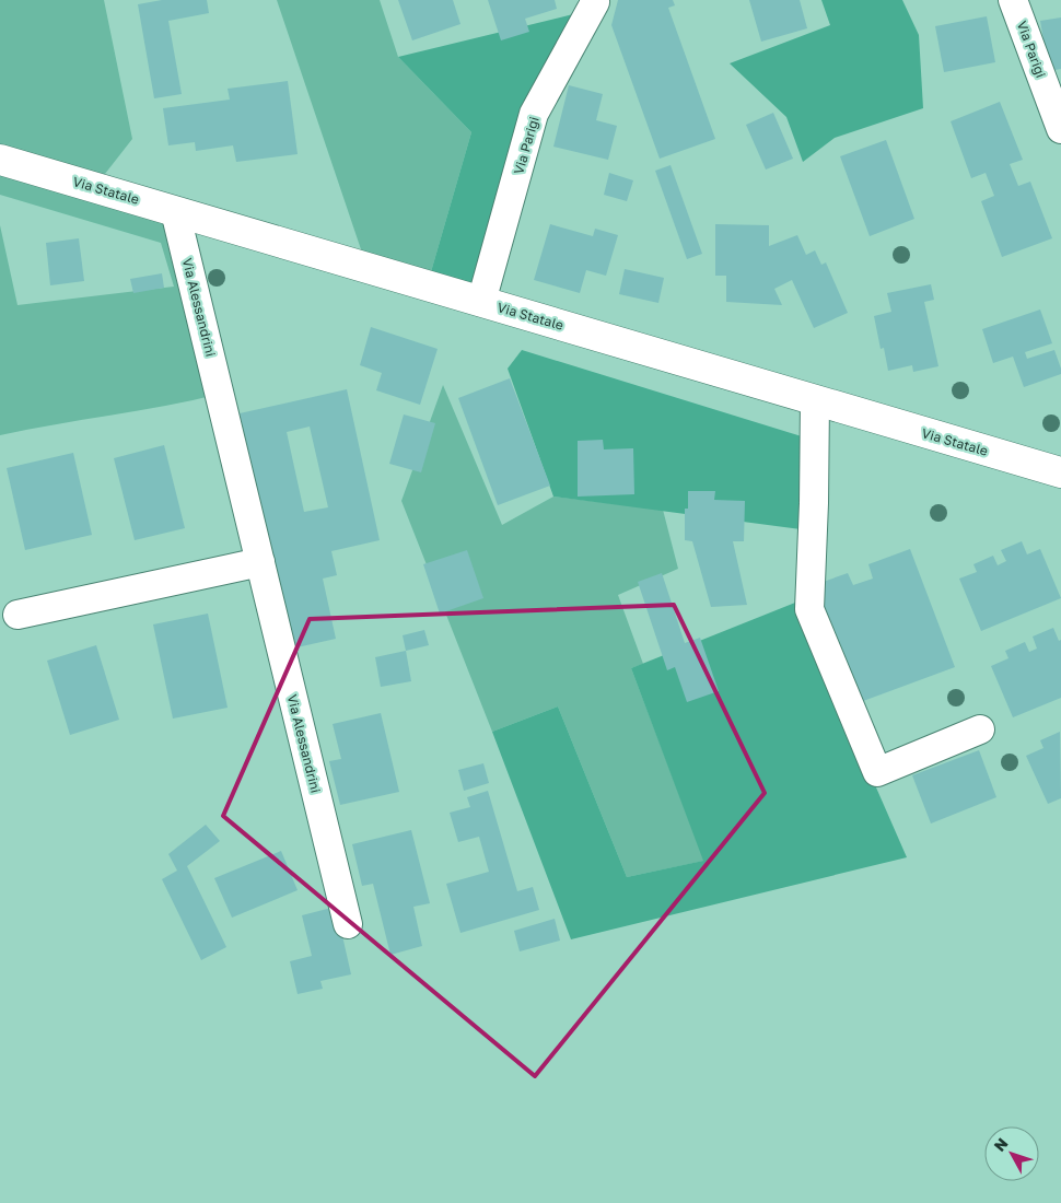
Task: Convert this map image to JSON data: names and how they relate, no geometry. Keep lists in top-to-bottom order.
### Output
{
  "streets": {
    "main road": ["Via Statale"],
    "street": ["Via Parigi", "Via Alessandrini"]
  },
  "crossings": [
    ["Via Parigi", "Via Statale"],
    ["Via Statale", "Via Alessandrini"]
  ],
  "north": "top left"
}
